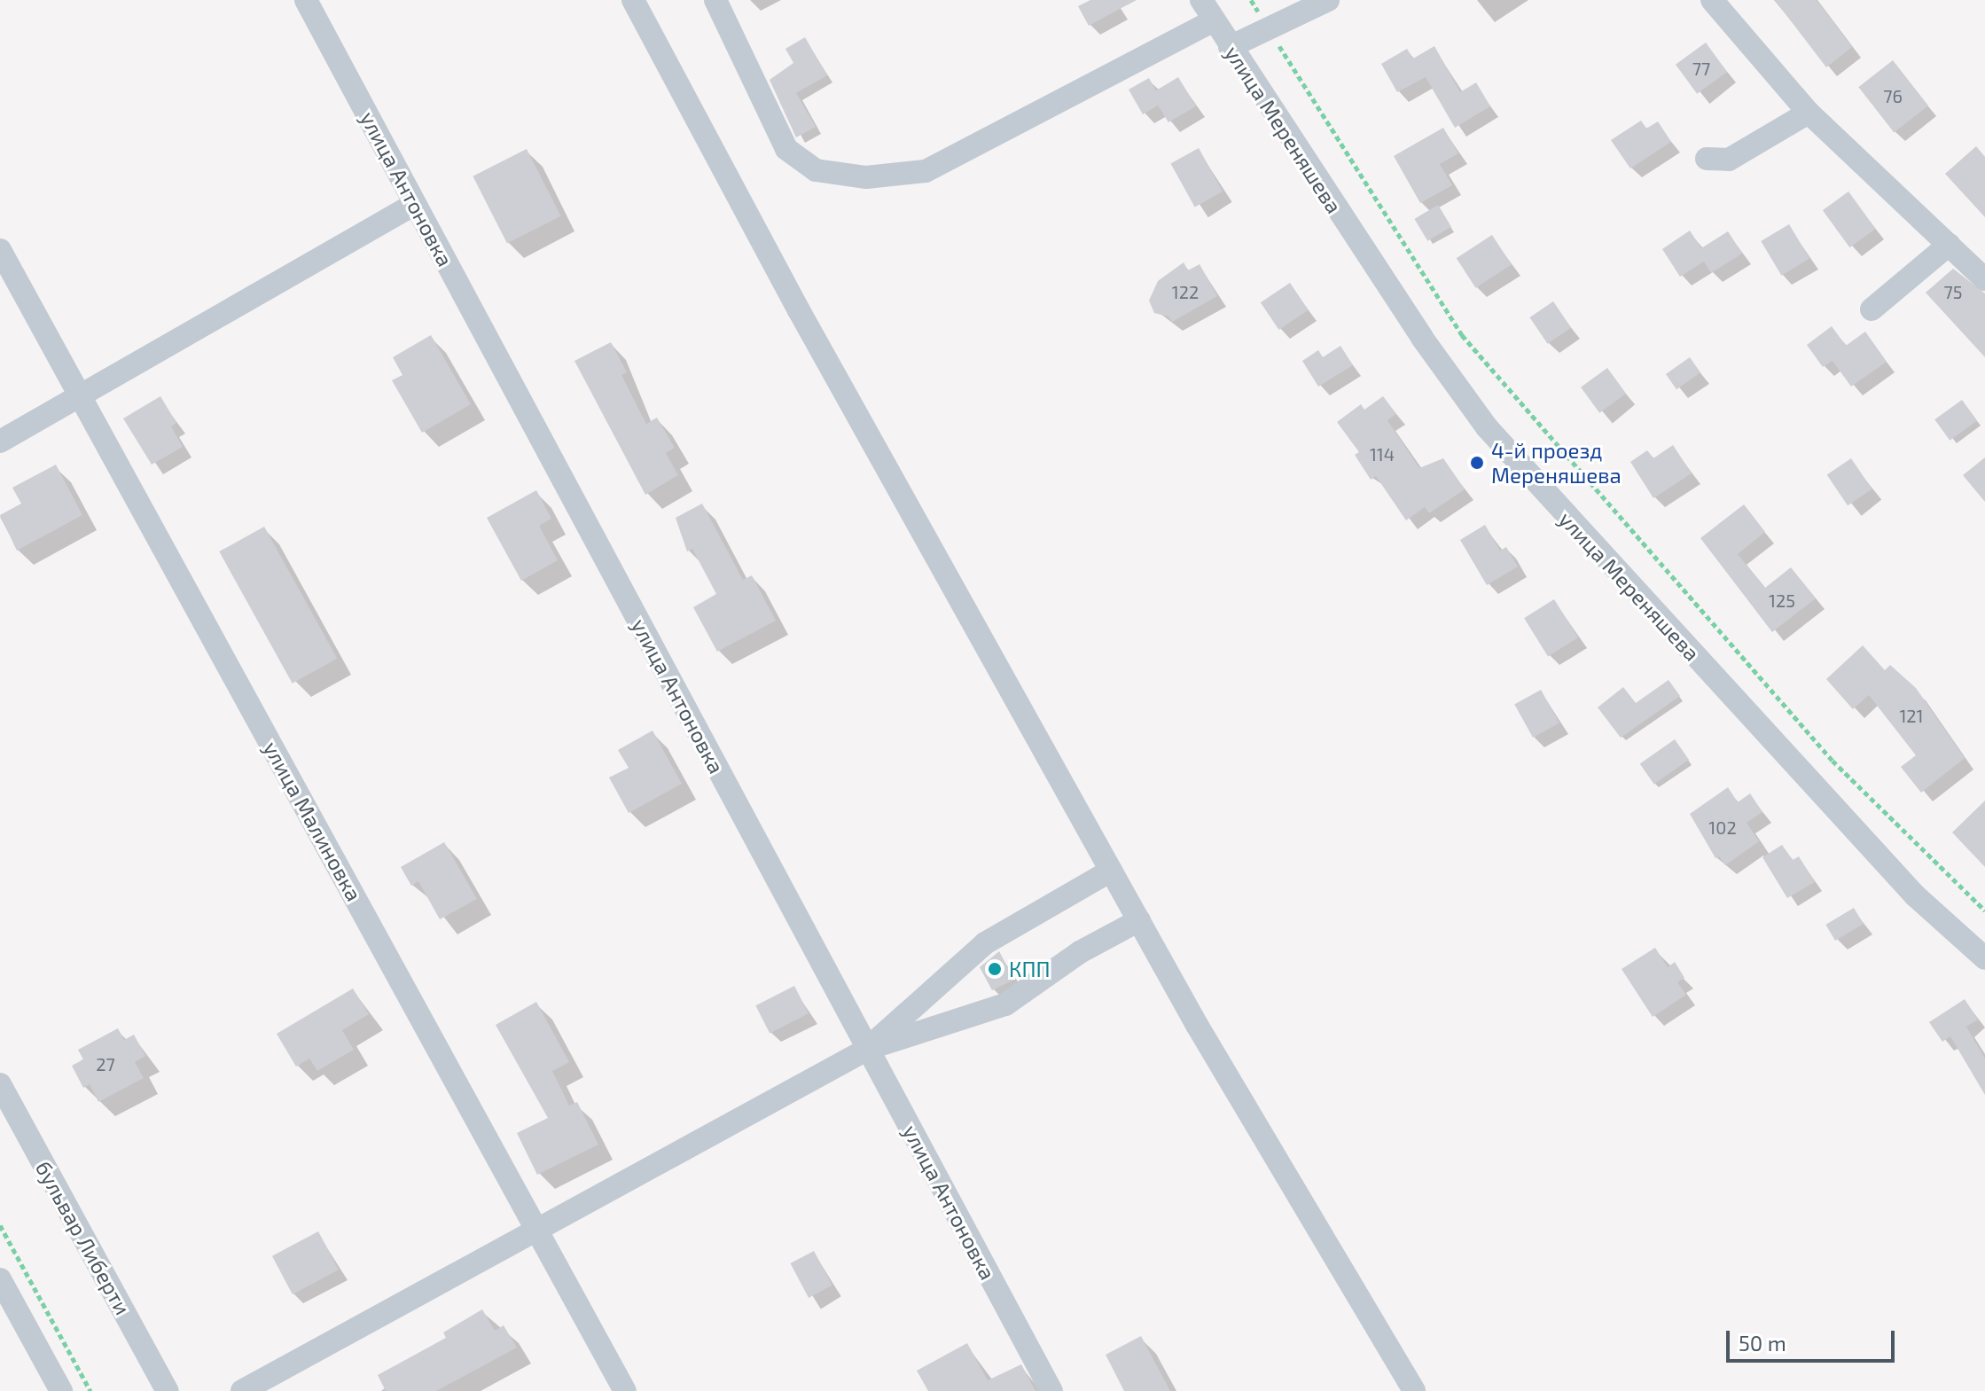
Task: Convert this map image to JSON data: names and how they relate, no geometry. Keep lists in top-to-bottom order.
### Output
{
  "streets": {
    "street": [
      "улица Мереняшева",
      "улица Антоновка",
      "улица Малиновка",
      "бульвар Либерти"
    ]
  },
  "places": ["4-й проезд Мереняшева", "КПП"],
  "house_numbers": [
    "77",
    "76",
    "122",
    "75",
    "114",
    "125",
    "121",
    "102",
    "27"
  ],
  "scale_bar": "50 m"
}
